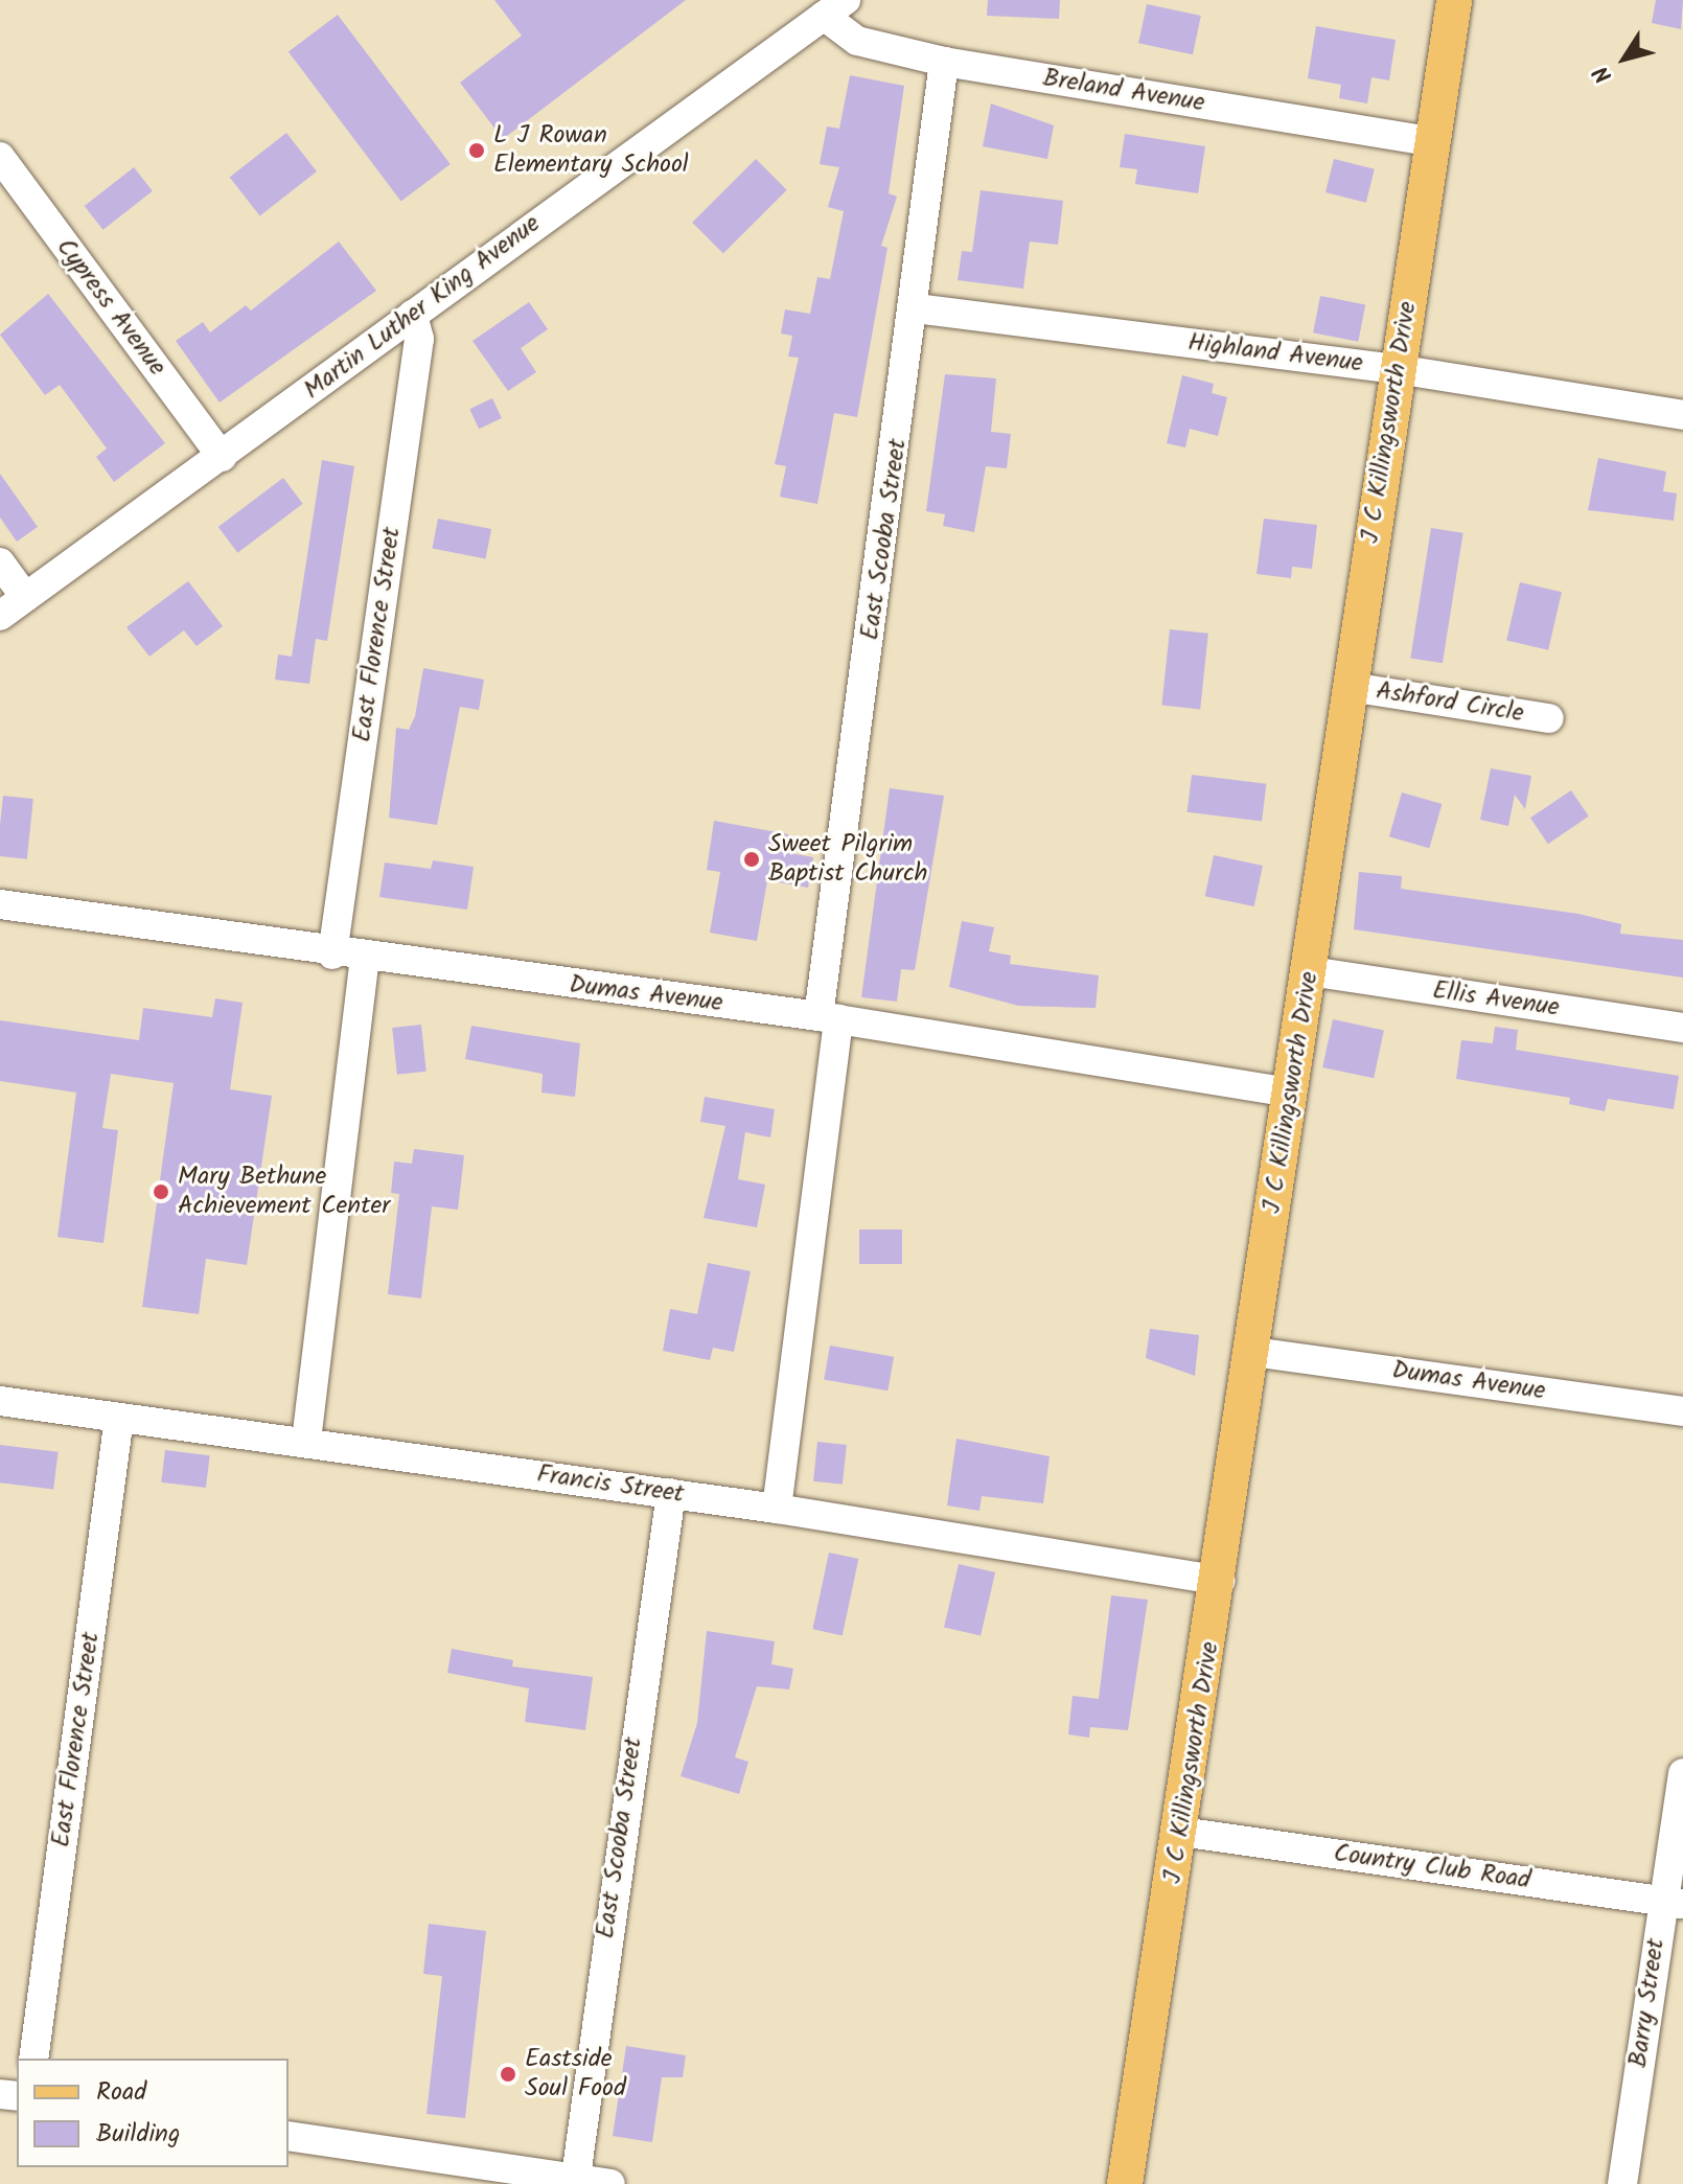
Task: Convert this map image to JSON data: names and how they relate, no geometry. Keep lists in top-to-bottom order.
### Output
{
  "streets": {
    "main road": ["J C Killingsworth Drive"],
    "street": [
      "Breland Avenue",
      "Cypress Avenue",
      "Martin Luther King Avenue",
      "Highland Avenue",
      "East Scooba Street",
      "East Florence Street",
      "Ashford Circle",
      "Dumas Avenue",
      "Ellis Avenue",
      "Francis Street",
      "Country Club Road",
      "Barry Street"
    ]
  },
  "crossings": [
    ["Breland Avenue", "Martin Luther King Avenue"],
    ["Breland Avenue", "J C Killingsworth Drive"],
    ["Breland Avenue", "East Scooba Street"],
    ["Cypress Avenue", "Martin Luther King Avenue"],
    ["Martin Luther King Avenue", "East Florence Street"],
    ["Highland Avenue", "J C Killingsworth Drive"],
    ["Highland Avenue", "East Scooba Street"],
    ["J C Killingsworth Drive", "Ashford Circle"],
    ["J C Killingsworth Drive", "Dumas Avenue"],
    ["J C Killingsworth Drive", "Ellis Avenue"],
    ["J C Killingsworth Drive", "Francis Street"],
    ["J C Killingsworth Drive", "Country Club Road"],
    ["East Scooba Street", "Dumas Avenue"],
    ["East Scooba Street", "Francis Street"],
    ["East Florence Street", "Dumas Avenue"],
    ["East Florence Street", "Francis Street"],
    ["Country Club Road", "Barry Street"]
  ],
  "places": [
    "L J Rowan Elementary School",
    "Sweet Pilgrim Baptist Church",
    "Mary Bethune Achievement Center",
    "Eastside Soul Food"
  ],
  "legend": ["Road", "Building"],
  "north": "bottom left"
}
